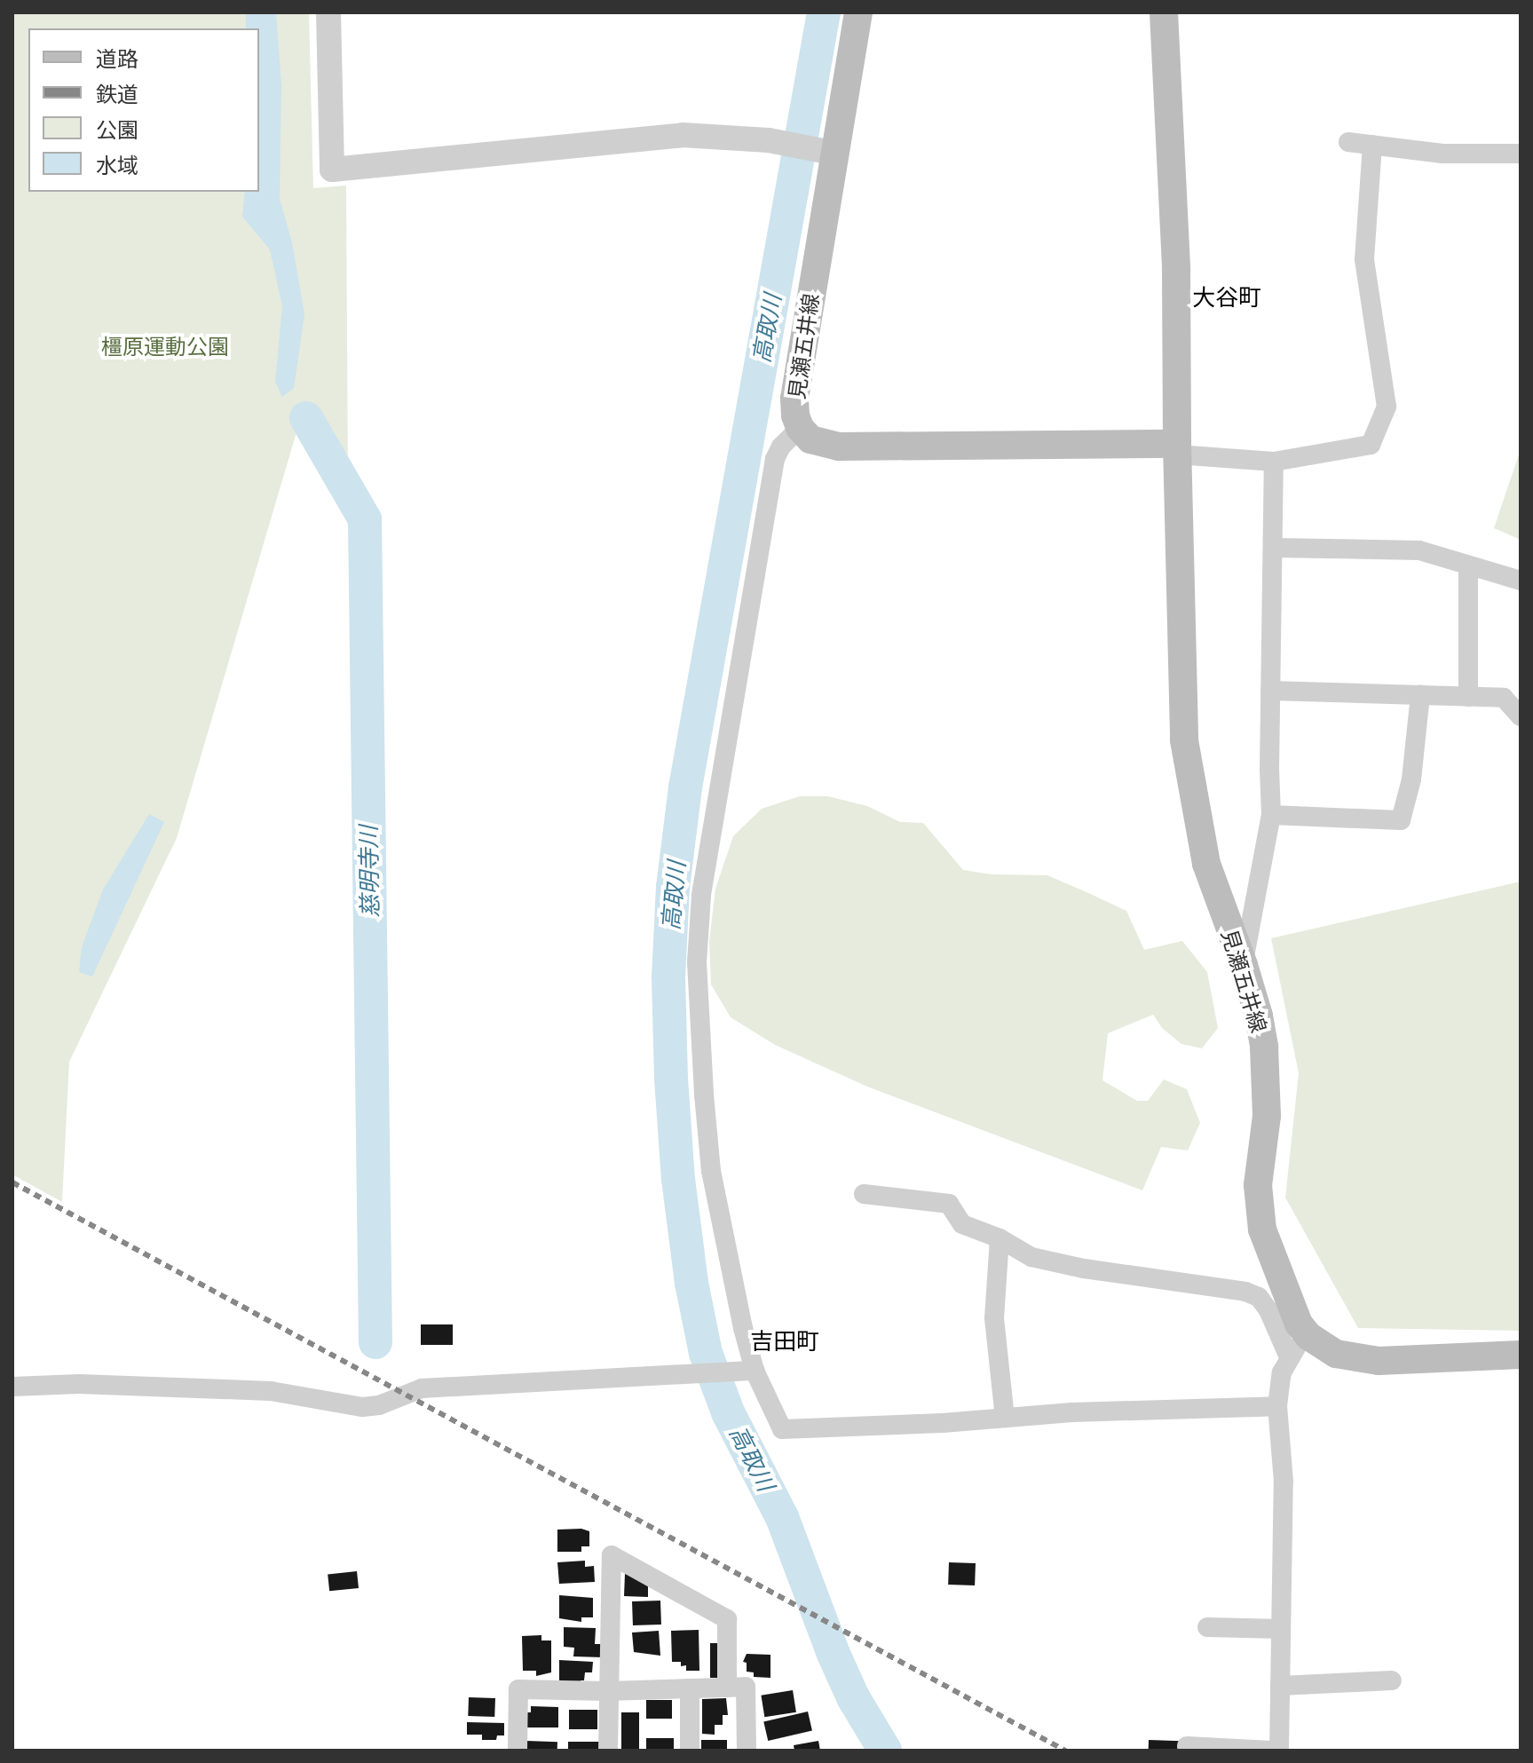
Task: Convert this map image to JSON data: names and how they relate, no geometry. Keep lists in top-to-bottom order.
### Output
{
  "streets": {
    "main road": ["見瀬五井線"]
  },
  "districts": ["大谷町", "吉田町"],
  "water": ["高取川", "慈明寺川"],
  "parks": ["橿原運動公園"],
  "legend": [
    "道路",
    "鉄道",
    "公園",
    "水域"
  ]
}
